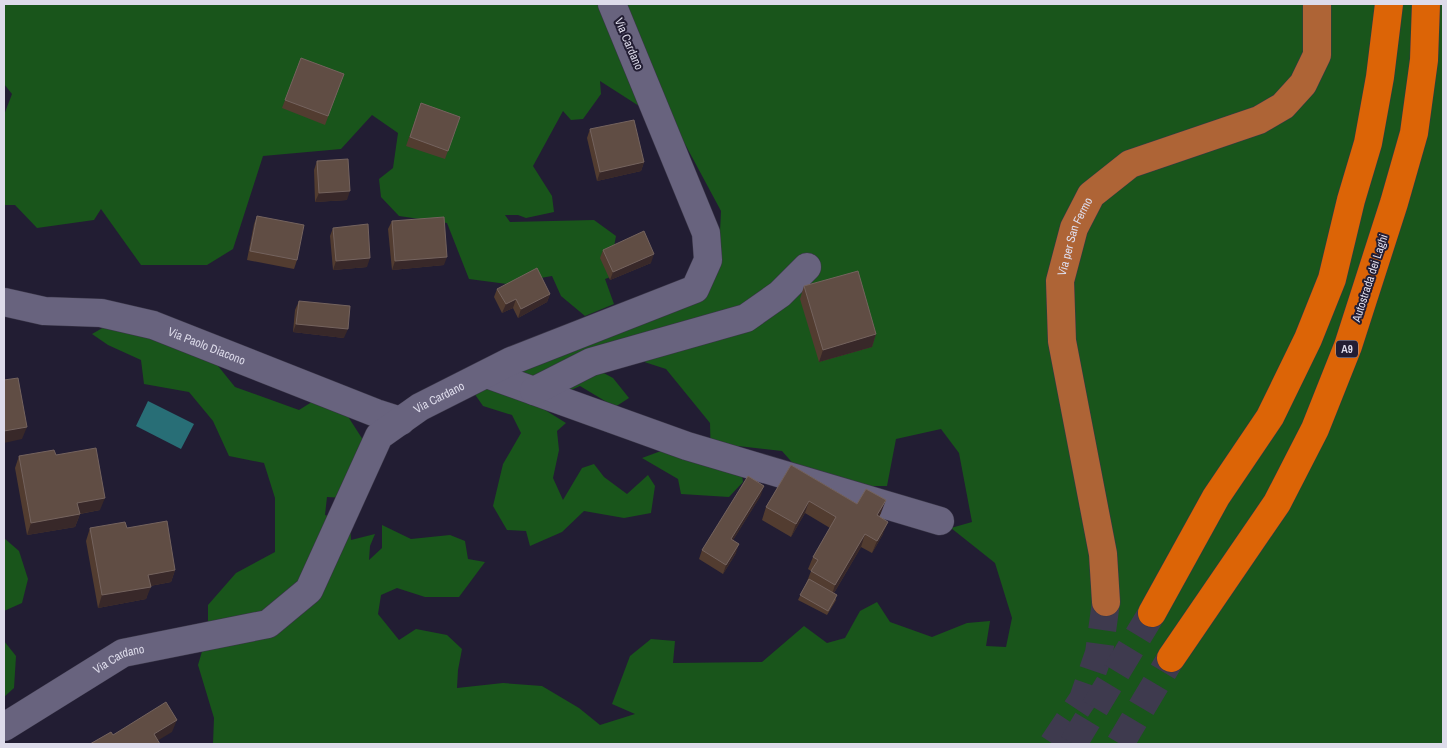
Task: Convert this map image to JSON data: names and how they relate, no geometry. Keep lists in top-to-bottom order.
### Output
{
  "streets": {
    "highway": ["Autostrada dei Laghi", "A9"],
    "main road": ["Via per San Fermo"],
    "street": ["Via Cardano", "Via Paolo Diacono"]
  },
  "crossings": [
    ["Via Cardano", "Via Paolo Diacono"]
  ]
}
